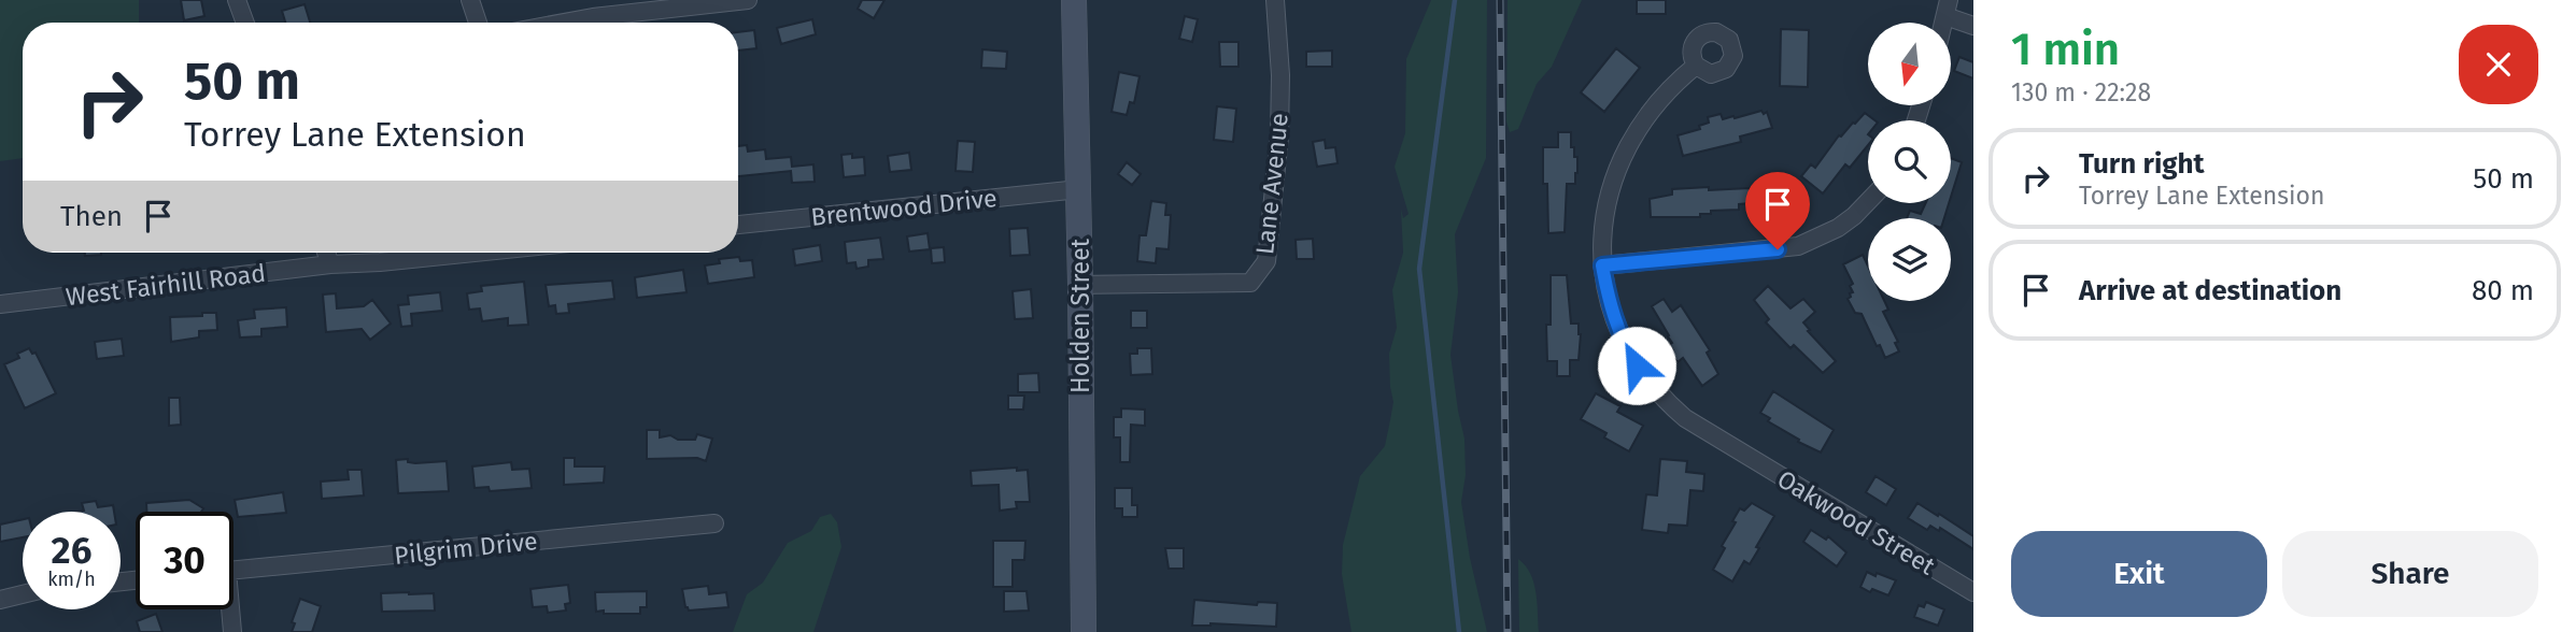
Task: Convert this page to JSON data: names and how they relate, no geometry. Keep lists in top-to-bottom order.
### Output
{
  "streets": {
    "main road": ["Holden Street"],
    "street": [
      "Lane Avenue",
      "Brentwood Drive",
      "West Fairhill Road",
      "Oakwood Street",
      "Pilgrim Drive"
    ]
  },
  "crossings": [
    ["Lane Avenue", "Holden Street"],
    ["Brentwood Drive", "Holden Street"]
  ],
  "north": "bottom",
  "page": {
    "heading": ["1 min", "130 m · 22:28"],
    "turn": ["50 m", "Torrey Lane Extension"],
    "list": [
      {
        "name": "Turn right",
        "note": "Torrey Lane Extension",
        "value": "50 m"
      },
      {
        "name": "Arrive at destination",
        "value": "80 m"
      }
    ],
    "then": "Then",
    "speed": "26 km/h",
    "limit": "30",
    "buttons": ["Exit", "Share"]
  }
}
